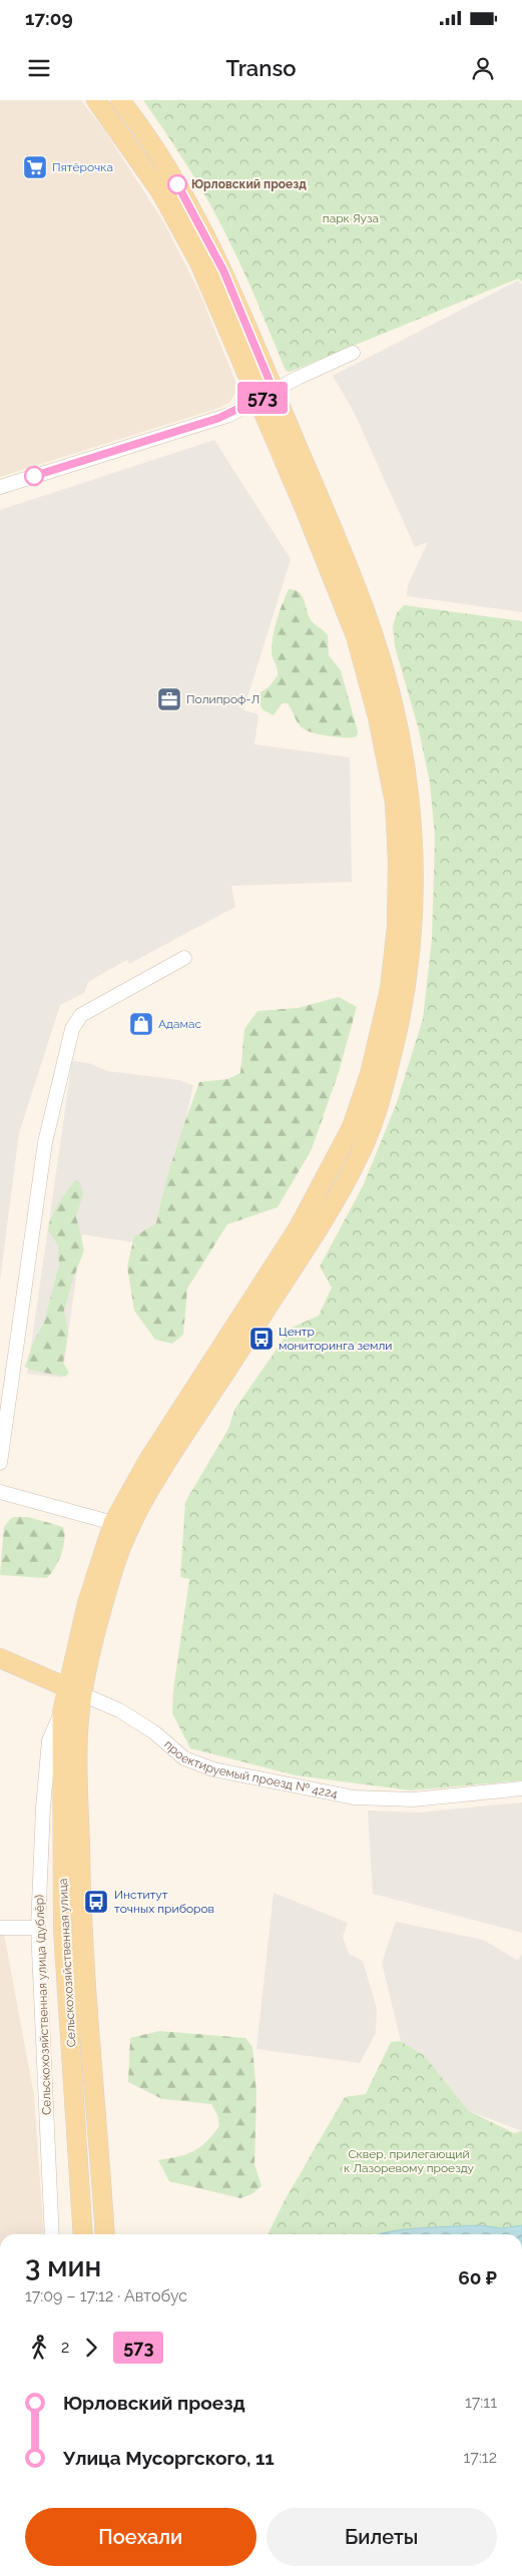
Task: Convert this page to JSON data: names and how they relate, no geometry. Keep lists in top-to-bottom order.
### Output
{
  "streets": {
    "main road": ["проектируемый проезд № 4224", "Сельскохозяйственная улица"],
    "street": ["Сельскохозяйственная улица (дублёр)"]
  },
  "crossings": [
    ["проектируемый проезд № 4224", "Сельскохозяйственная улица"],
    ["Сельскохозяйственная улица", "Сельскохозяйственная улица (дублёр)"]
  ],
  "parks": ["парк Яуза", "Сквер, прилегающий к Лазоревому проезду"],
  "places": {
    "supermarket": ["Пятёрочка"],
    "other": ["Юрловский проезд"],
    "office": ["Полипроф-Л"],
    "shop": ["Адамас"],
    "bus stop": ["Центр мониторинга земли", "Институт точных приборов"]
  },
  "lines": ["bus line 573"],
  "page": {
    "status": "17:09",
    "header": "Transo",
    "on_map": "573",
    "heading": ["3 мин", "17:09 – 17:12 · Автобус", "60 ₽"],
    "legs": ["2", "573"],
    "list": [
      {
        "name": "Юрловский проезд",
        "value": "17:11"
      },
      {
        "name": "Улица Мусоргского, 11",
        "value": "17:12"
      }
    ],
    "buttons": ["Поехали", "Билеты"]
  }
}
